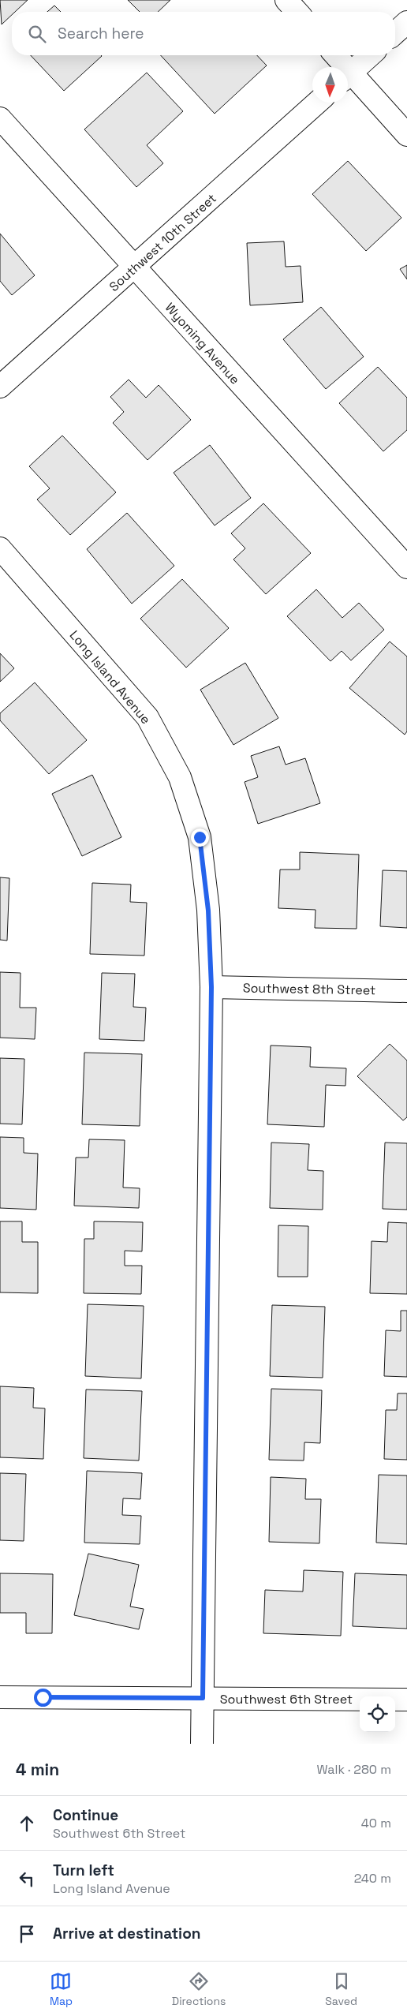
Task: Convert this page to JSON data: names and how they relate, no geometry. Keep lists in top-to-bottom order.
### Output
{
  "streets": {
    "street": [
      "Southwest 10th Street",
      "Wyoming Avenue",
      "Long Island Avenue",
      "Southwest 8th Street",
      "Southwest 6th Street"
    ]
  },
  "crossings": [
    ["Southwest 10th Street", "Wyoming Avenue"],
    ["Long Island Avenue", "Southwest 8th Street"],
    ["Long Island Avenue", "Southwest 6th Street"]
  ],
  "north": "bottom",
  "page": {
    "search": "Search here",
    "heading": ["4 min", "Walk · 280 m"],
    "list": [
      ["Continue", "Southwest 6th Street", "40 m"],
      ["Turn left", "Long Island Avenue", "240 m"],
      "Arrive at destination"
    ],
    "nav": ["Map", "Directions", "Saved"]
  }
}
